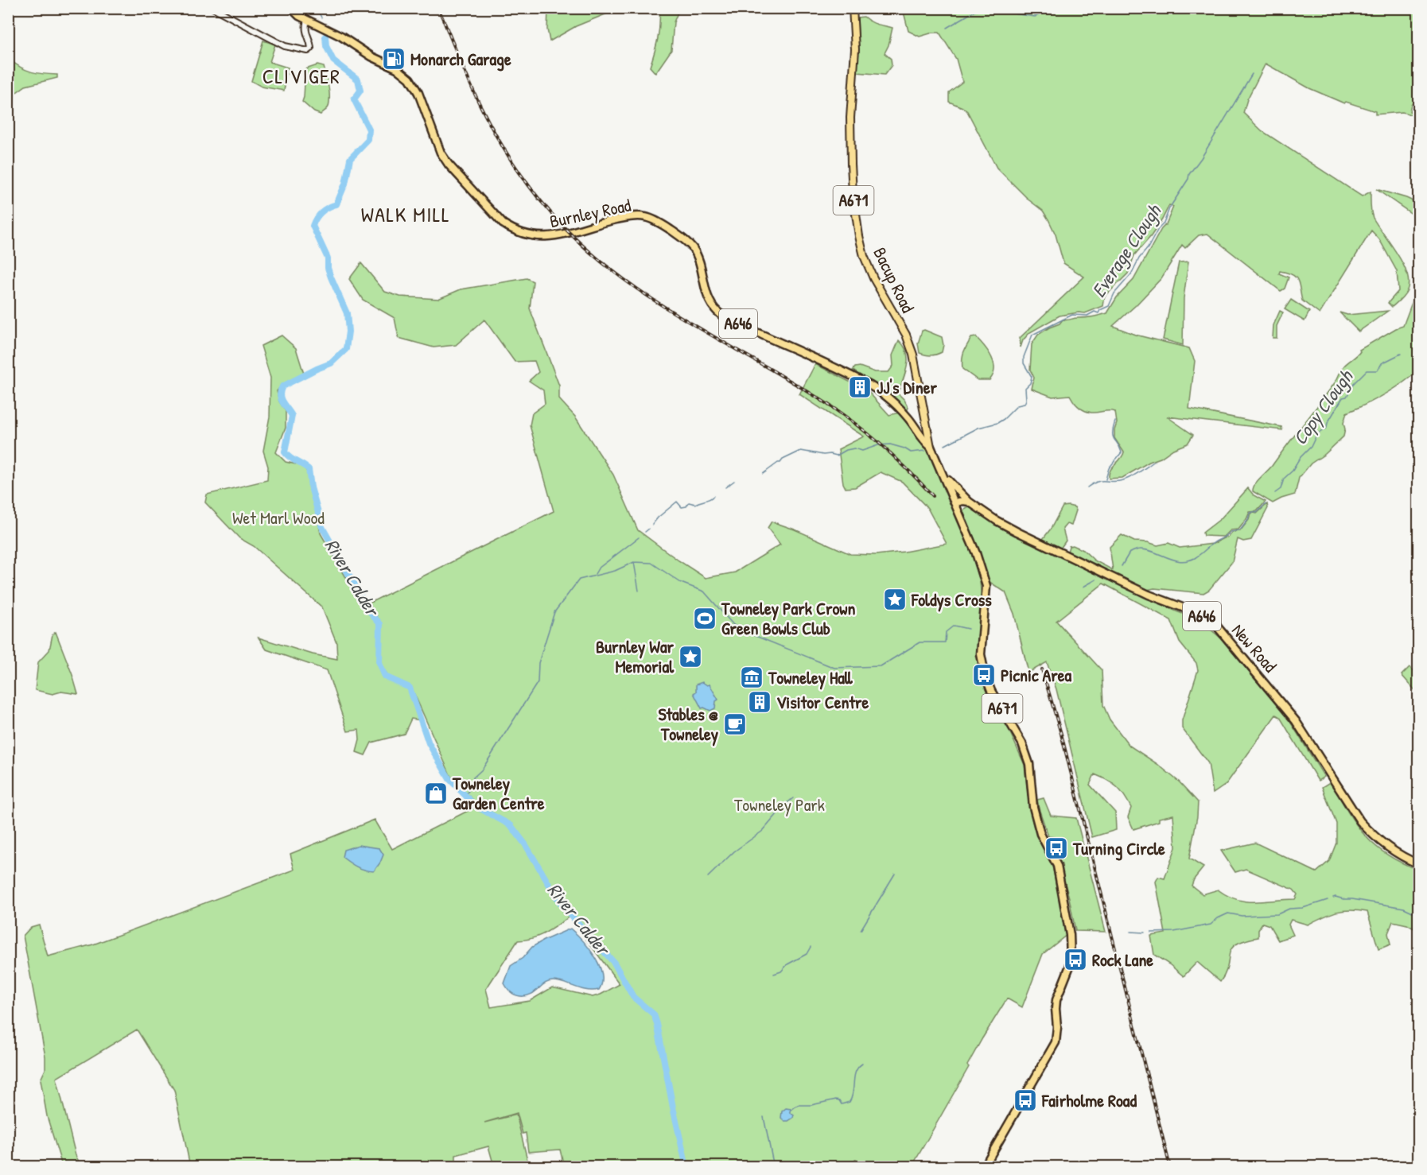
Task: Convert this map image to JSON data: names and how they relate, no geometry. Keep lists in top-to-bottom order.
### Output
{
  "streets": {
    "highway": [
      "A671",
      "Burnley Road",
      "A646",
      "New Road"
    ],
    "main road": ["Bacup Road"]
  },
  "crossings": [
    ["A671", "Burnley Road"],
    ["Burnley Road", "Bacup Road"],
    ["Burnley Road", "New Road"]
  ],
  "districts": ["CLIVIGER", "WALK MILL"],
  "water": ["Everage Clough", "Copy Clough", "River Calder"],
  "parks": ["Wet Marl Wood", "Towneley Park"],
  "places": {
    "fuel station": ["Monarch Garage"],
    "building": ["JJ's Diner", "Visitor Centre"],
    "place": ["Foldys Cross", "Burnley War Memorial"],
    "sports": ["Towneley Park Crown Green Bowls Club"],
    "bus stop": [
      "Picnic Area",
      "Turning Circle",
      "Rock Lane",
      "Fairholme Road"
    ],
    "museum": ["Towneley Hall"],
    "cafe": ["Stables @ Towneley"],
    "shop": ["Towneley Garden Centre"]
  }
}
